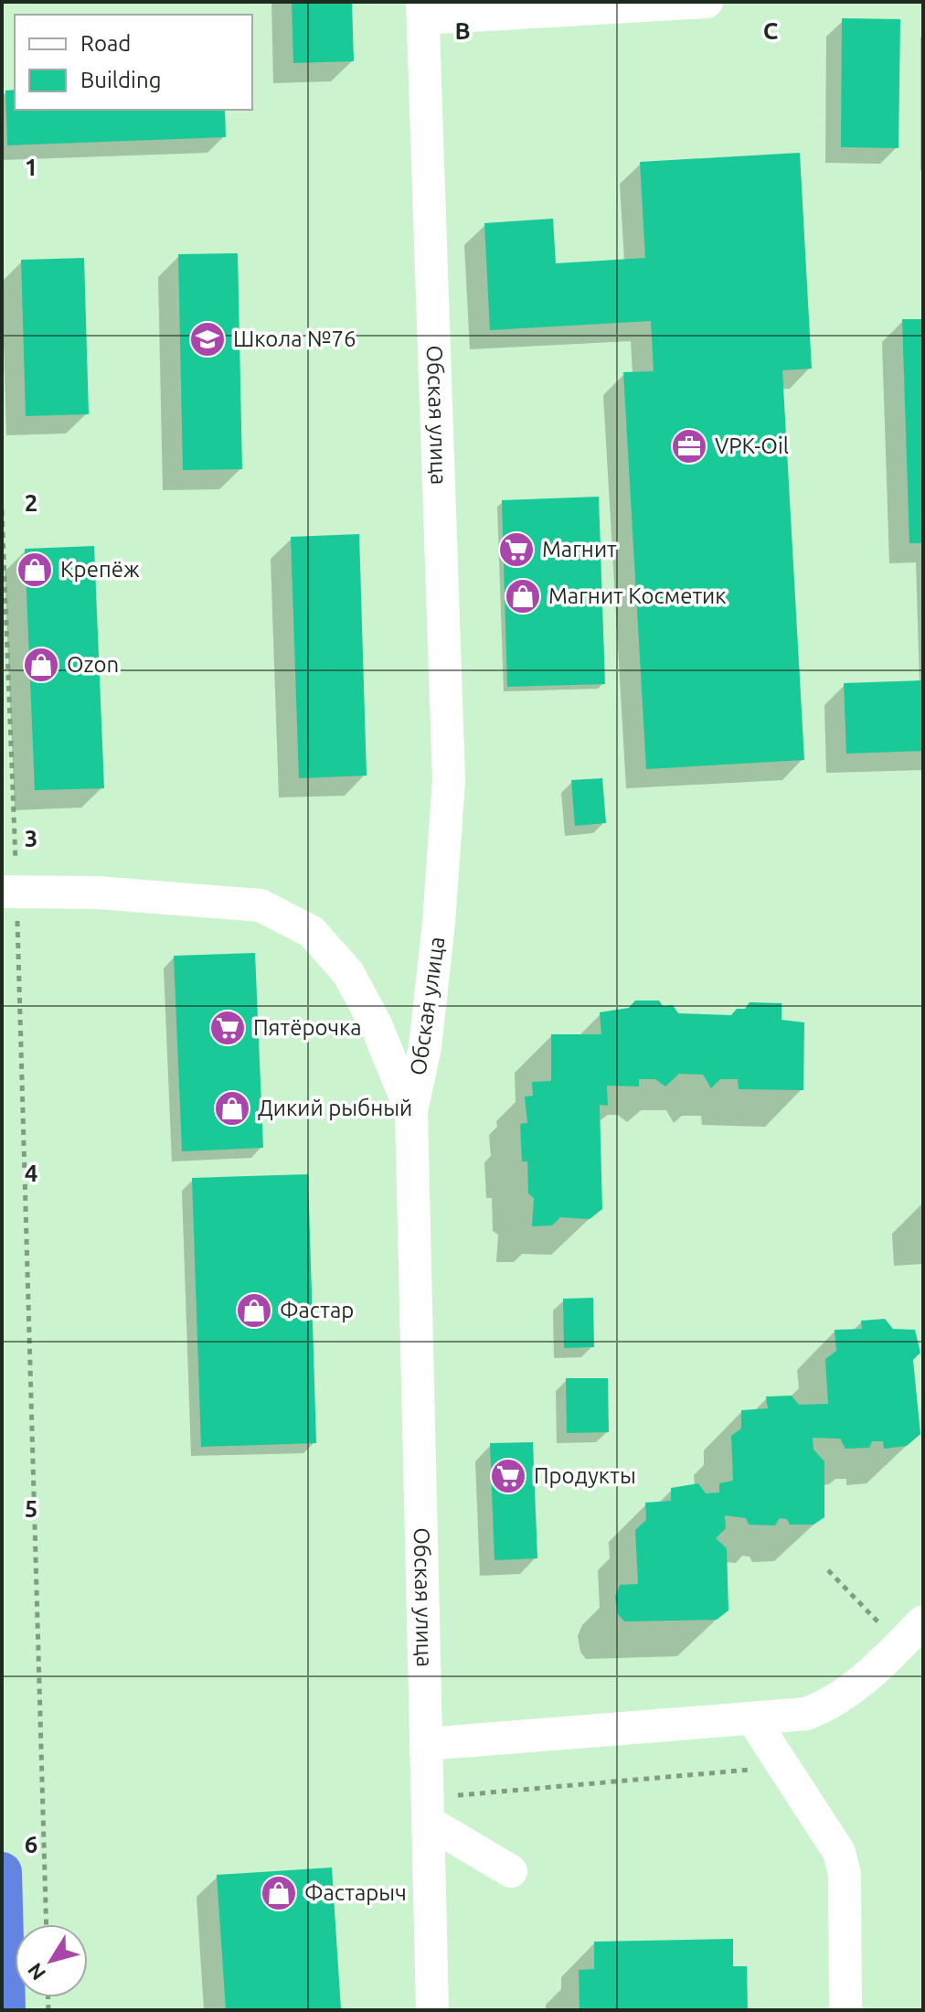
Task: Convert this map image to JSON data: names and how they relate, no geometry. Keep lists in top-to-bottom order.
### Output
{
  "streets": {
    "street": ["Обская улица"]
  },
  "places": {
    "school or university": ["Школа №76"],
    "office": ["VPK-Oil"],
    "supermarket": ["Магнит", "Пятёрочка", "Продукты"],
    "shop": [
      "Крепёж",
      "Магнит Косметик",
      "Ozon",
      "Дикий рыбный",
      "Фастар",
      "Фастарыч"
    ]
  },
  "legend": ["Road", "Building"],
  "north": "bottom left",
  "grid": {
    "columns": ["B", "C"],
    "rows": [
      "1",
      "2",
      "3",
      "4",
      "5",
      "6"
    ]
  }
}
